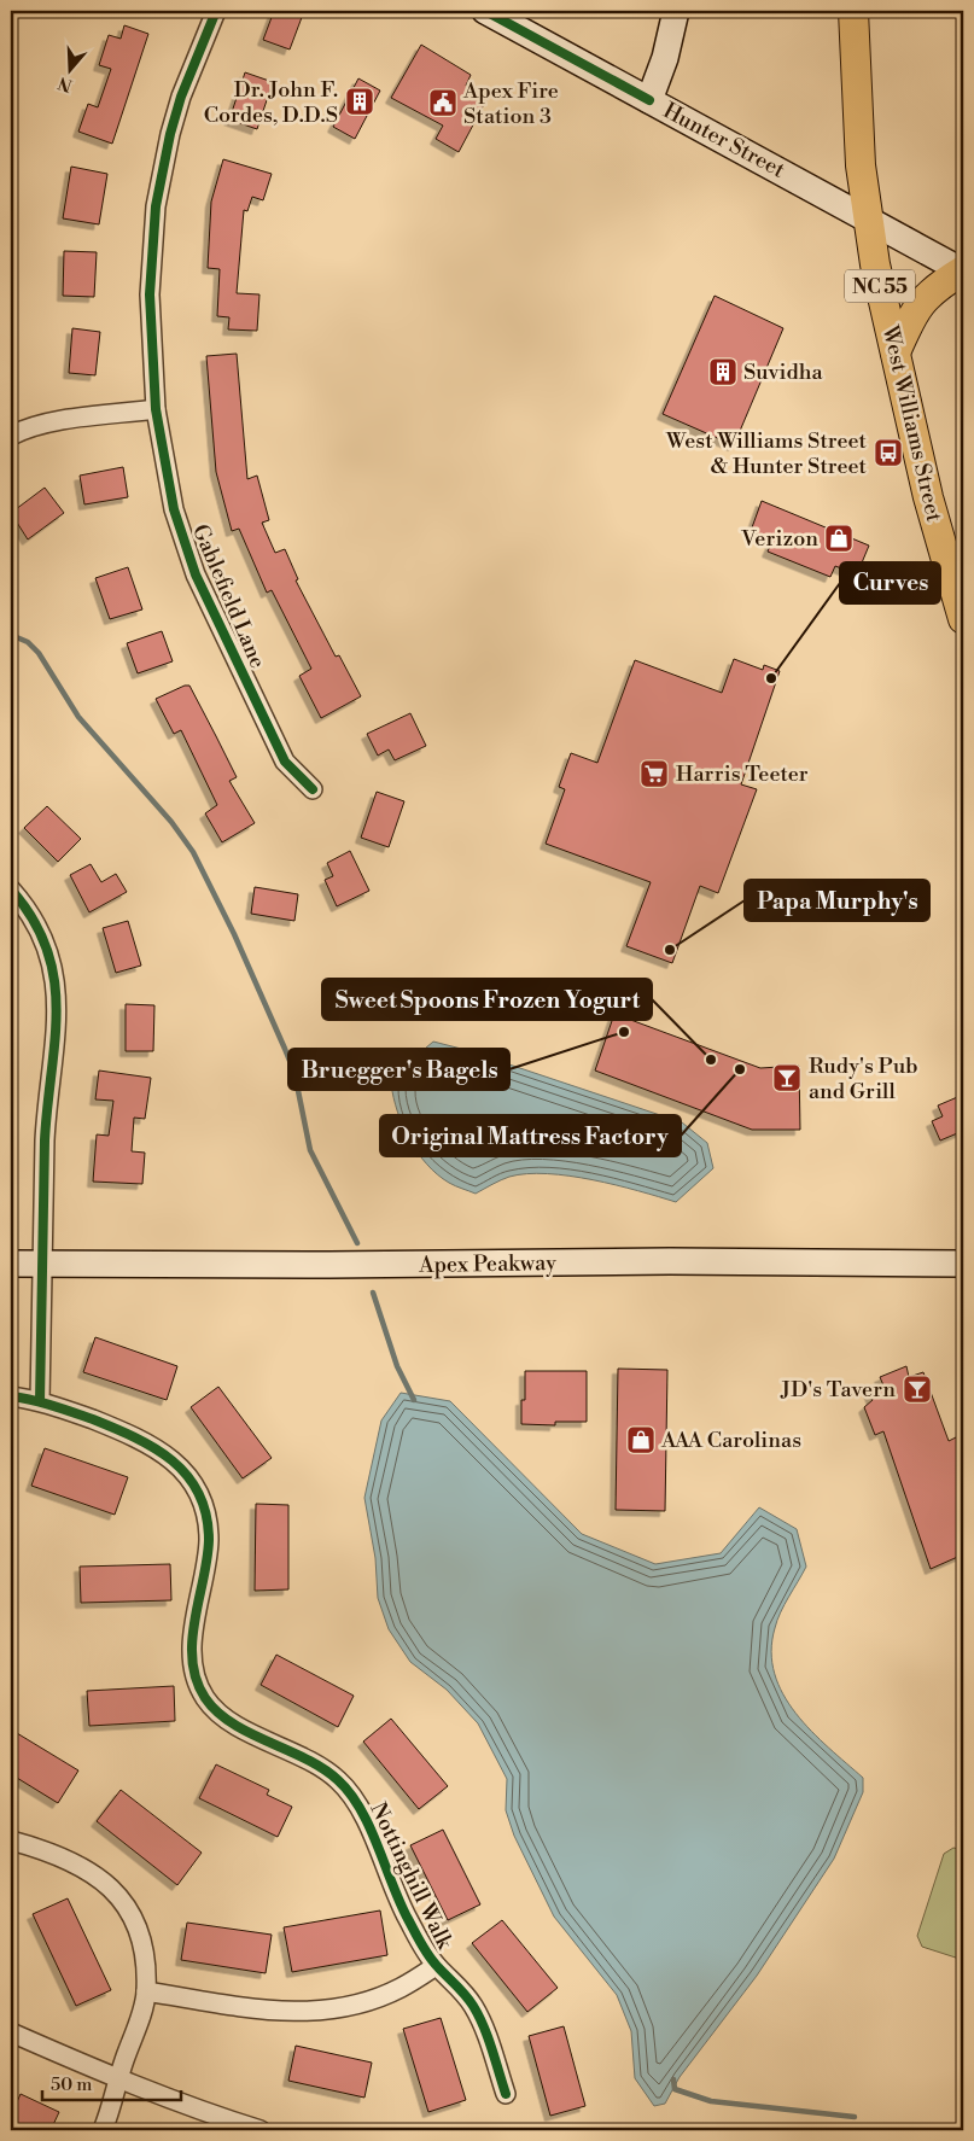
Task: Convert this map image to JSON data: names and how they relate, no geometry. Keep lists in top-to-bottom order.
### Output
{
  "streets": {
    "main road": [
      "Hunter Street",
      "NC 55",
      "West Williams Street",
      "Apex Peakway"
    ],
    "street": ["Gablefield Lane", "Nottinghill Walk"]
  },
  "crossings": [
    ["Hunter Street", "West Williams Street"]
  ],
  "places": {
    "building": ["Dr. John F. Cordes, D.D.S", "Suvidha"],
    "public building": ["Apex Fire Station 3"],
    "bus stop": ["West Williams Street & Hunter Street"],
    "shop": ["Verizon", "AAA Carolinas"],
    "other": [
      "Curves",
      "Papa Murphy's",
      "Bruegger's Bagels",
      "Sweet Spoons Frozen Yogurt",
      "Original Mattress Factory"
    ],
    "supermarket": ["Harris Teeter"],
    "bar": ["Rudy's Pub and Grill", "JD's Tavern"]
  },
  "scale_bar": "50 m",
  "north": "bottom"
}
